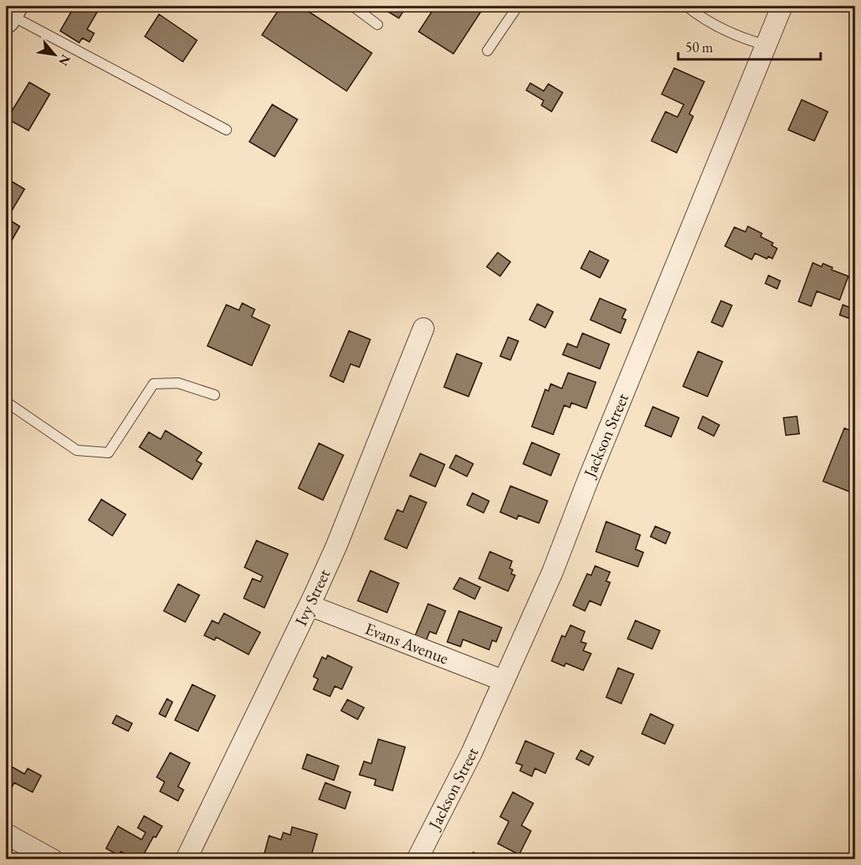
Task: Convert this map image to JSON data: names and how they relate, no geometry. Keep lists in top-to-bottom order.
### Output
{
  "streets": {
    "street": ["Jackson Street", "Ivy Street", "Evans Avenue"]
  },
  "crossings": [
    ["Jackson Street", "Evans Avenue"],
    ["Ivy Street", "Evans Avenue"]
  ],
  "scale_bar": "50 m",
  "north": "bottom right"
}
